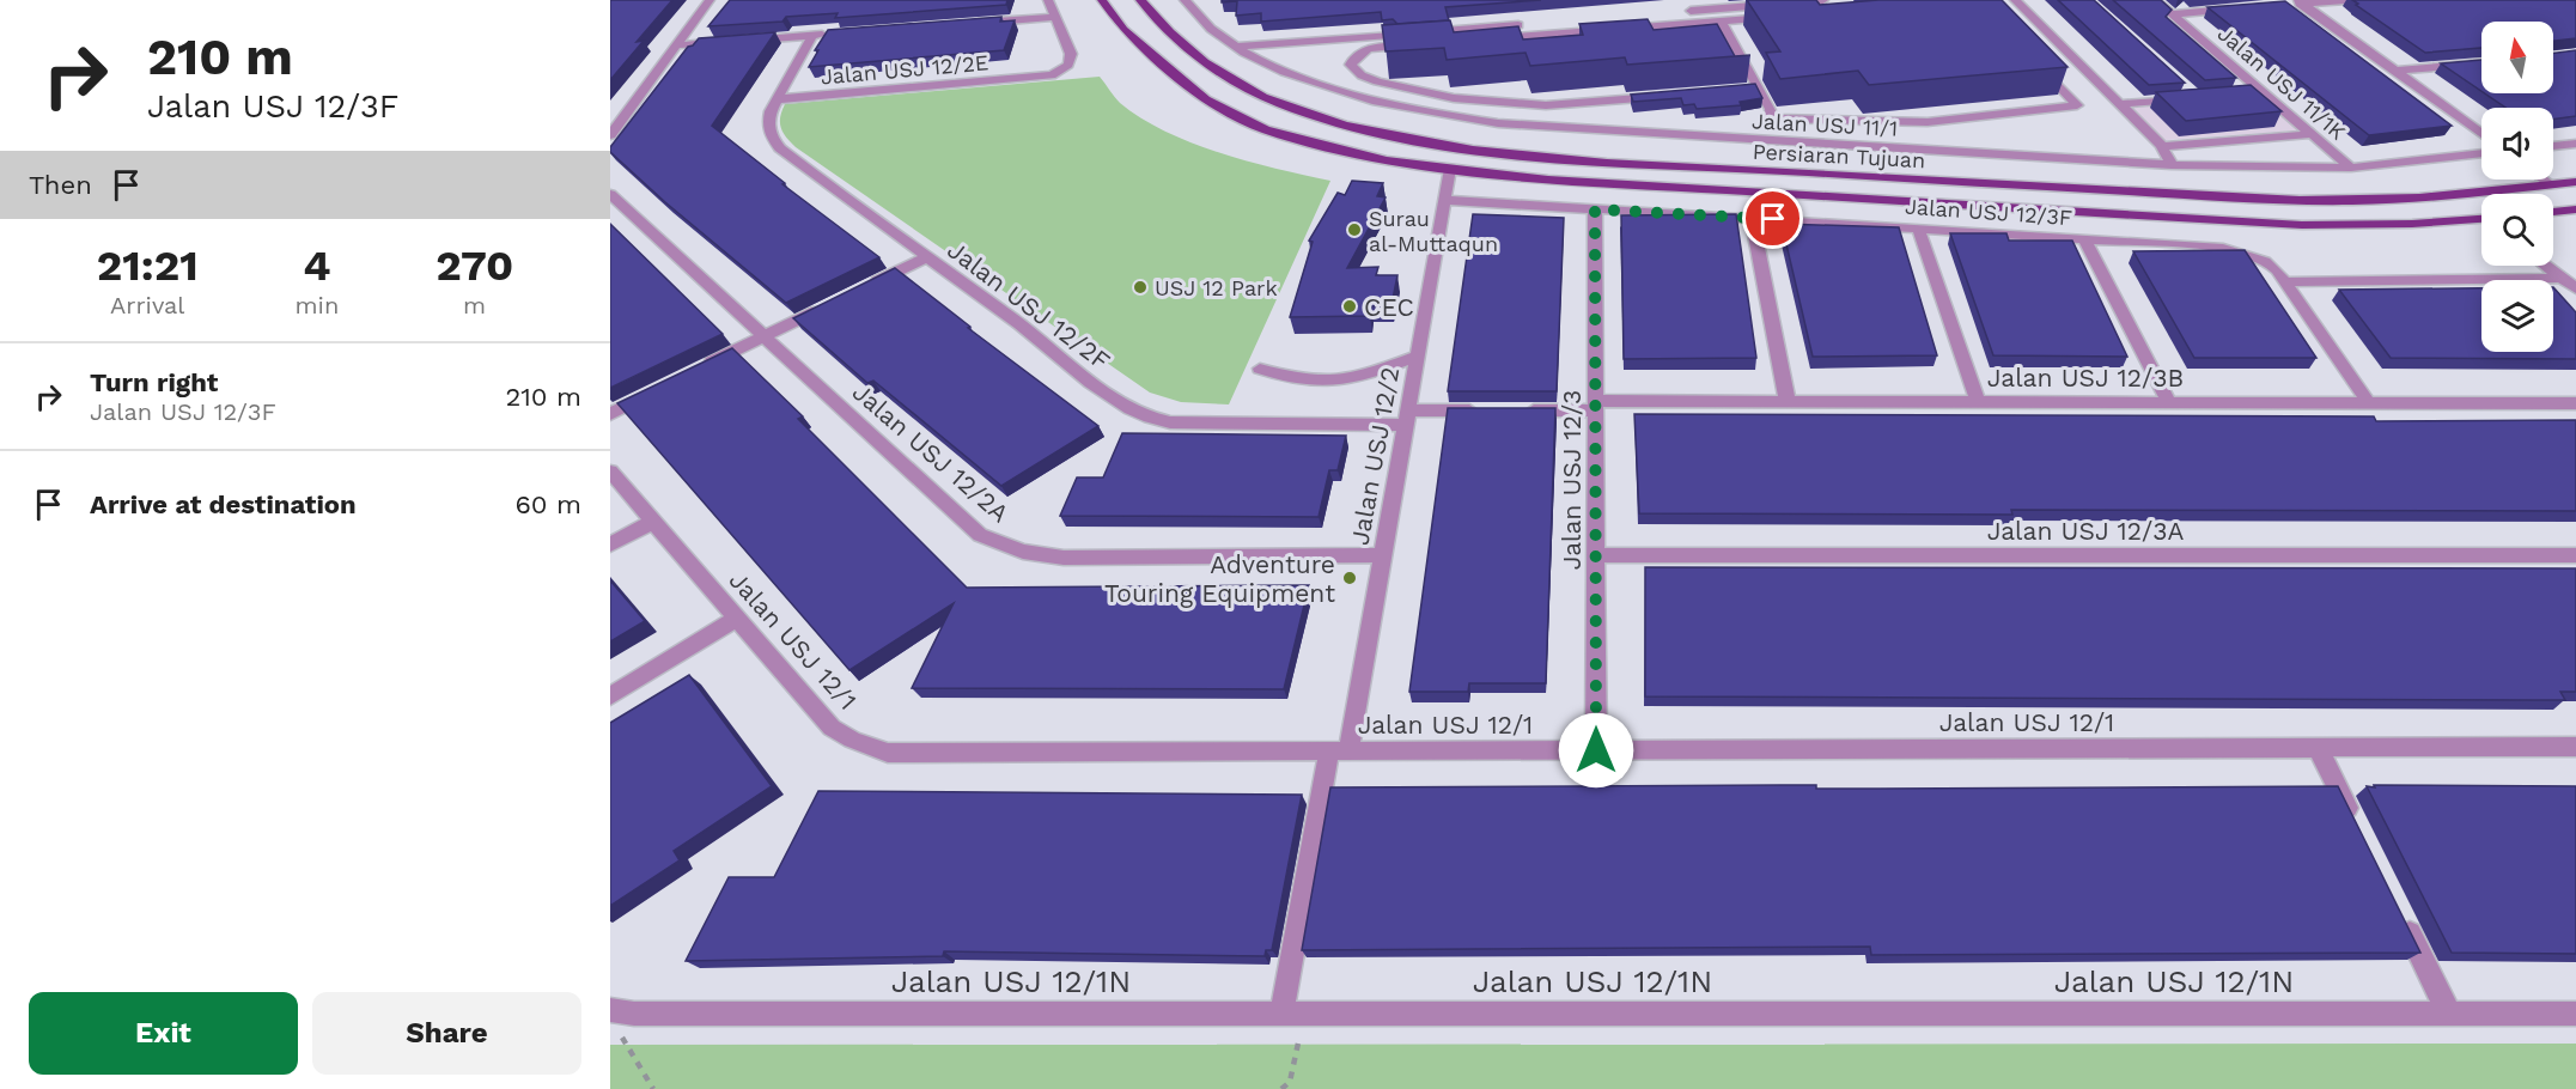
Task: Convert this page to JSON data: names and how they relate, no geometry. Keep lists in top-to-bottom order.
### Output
{
  "streets": {
    "main road": ["Persiaran Tujuan"],
    "street": [
      "Jalan USJ 12/2E",
      "Jalan USJ 11/1K",
      "Jalan USJ 11/1",
      "Jalan USJ 12/3F",
      "Jalan USJ 12/2F",
      "Jalan USJ 12/3B",
      "Jalan USJ 12/2A",
      "Jalan USJ 12/2",
      "Jalan USJ 12/3",
      "Jalan USJ 12/3A",
      "Jalan USJ 12/1",
      "Jalan USJ 12/1N"
    ]
  },
  "crossings": [
    ["Jalan USJ 12/2E", "Jalan USJ 12/2F"],
    ["Jalan USJ 11/1K", "Jalan USJ 11/1"],
    ["Persiaran Tujuan", "Jalan USJ 12/2"],
    ["Jalan USJ 12/3F", "Jalan USJ 12/3B"],
    ["Jalan USJ 12/3F", "Jalan USJ 12/2"],
    ["Jalan USJ 12/3F", "Jalan USJ 12/3"],
    ["Jalan USJ 12/2F", "Jalan USJ 12/2"],
    ["Jalan USJ 12/3B", "Jalan USJ 12/3"],
    ["Jalan USJ 12/2A", "Jalan USJ 12/2"],
    ["Jalan USJ 12/2", "Jalan USJ 12/1"],
    ["Jalan USJ 12/2", "Jalan USJ 12/1N"],
    ["Jalan USJ 12/3", "Jalan USJ 12/3A"],
    ["Jalan USJ 12/3", "Jalan USJ 12/1"]
  ],
  "places": [
    "Surau al-Muttaqun",
    "USJ 12 Park",
    "CEC",
    "Adventure Touring Equipment"
  ],
  "north": "top",
  "page": {
    "turn": ["210 m", "Jalan USJ 12/3F"],
    "then": "Then",
    "eta": [
      "21:21",
      "Arrival",
      "4",
      "min",
      "270",
      "m"
    ],
    "list": [
      {
        "name": "Turn right",
        "note": "Jalan USJ 12/3F",
        "value": "210 m"
      },
      {
        "name": "Arrive at destination",
        "value": "60 m"
      }
    ],
    "buttons": ["Exit", "Share"]
  }
}
